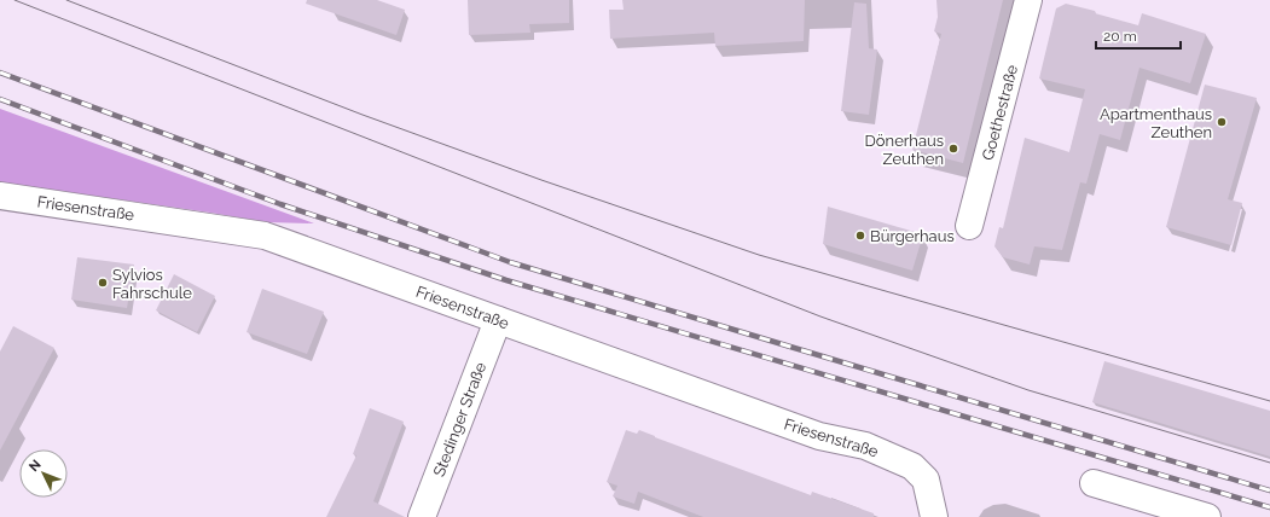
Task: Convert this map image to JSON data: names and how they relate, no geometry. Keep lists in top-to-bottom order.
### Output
{
  "streets": {
    "street": ["Goethestraße", "Friesenstraße", "Stedinger Straße"]
  },
  "crossings": [
    ["Friesenstraße", "Stedinger Straße"]
  ],
  "places": [
    "Apartmenthaus Zeuthen",
    "Dönerhaus Zeuthen",
    "Bürgerhaus",
    "Sylvios Fahrschule"
  ],
  "scale_bar": "20 m",
  "north": "top left"
}
